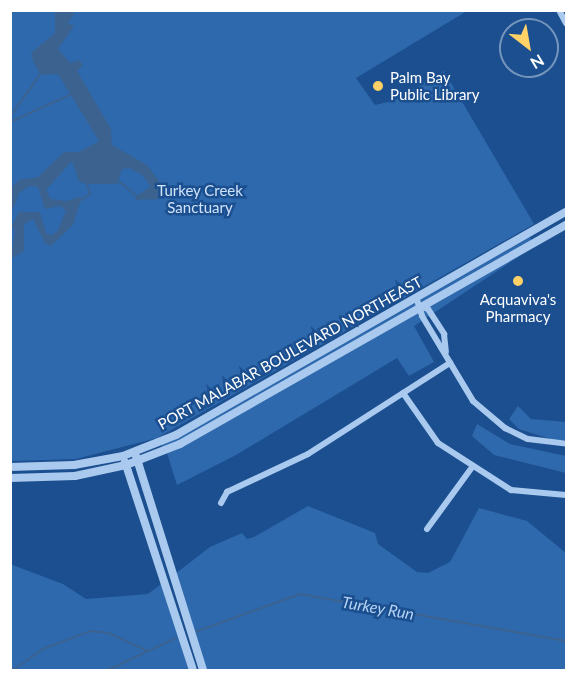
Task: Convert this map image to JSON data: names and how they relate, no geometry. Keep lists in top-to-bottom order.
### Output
{
  "streets": {
    "street": ["PORT MALABAR BOULEVARD NORTHEAST"]
  },
  "water": ["Turkey Run"],
  "parks": ["Turkey Creek Sanctuary"],
  "places": ["Palm Bay Public Library", "Acquaviva's Pharmacy"],
  "north": "bottom right"
}
